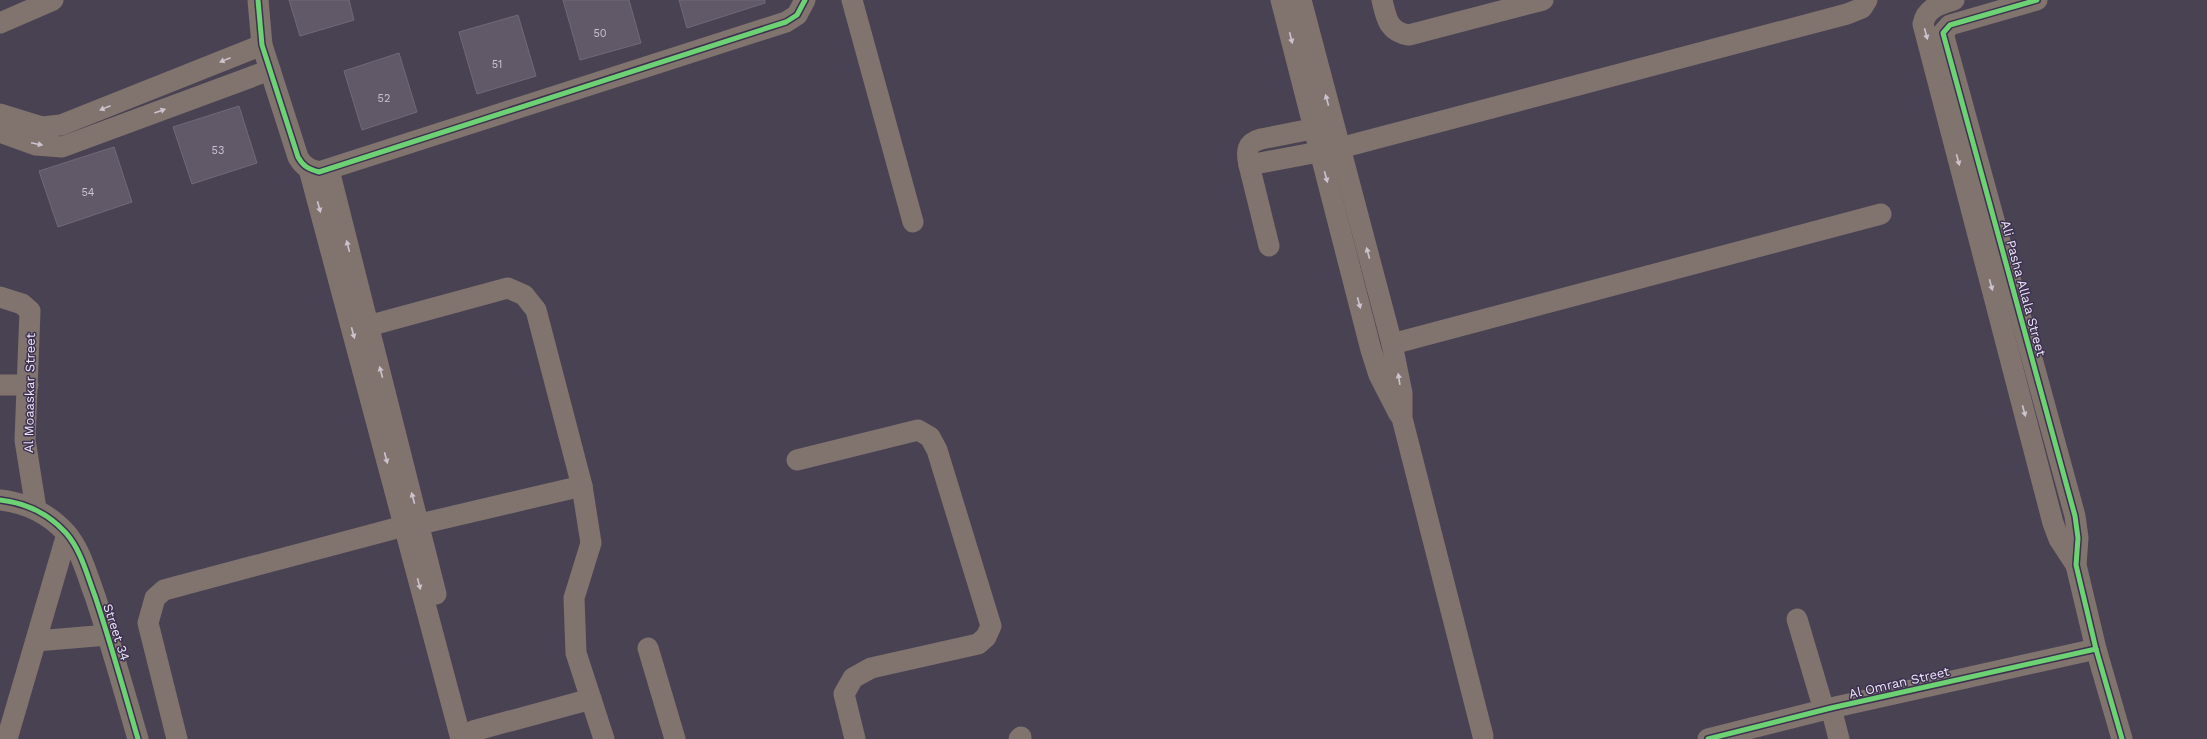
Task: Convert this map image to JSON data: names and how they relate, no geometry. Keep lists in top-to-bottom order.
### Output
{
  "streets": {
    "street": [
      "Ali Pasha Allala Street",
      "Al Moaaskar Street",
      "Street 34",
      "Al Omran Street"
    ]
  },
  "crossings": [
    ["Ali Pasha Allala Street", "Al Omran Street"],
    ["Al Moaaskar Street", "Street 34"]
  ],
  "one_way": ["Ali Pasha Allala Street"],
  "house_numbers": [
    "50",
    "51",
    "52",
    "53",
    "54"
  ]
}
